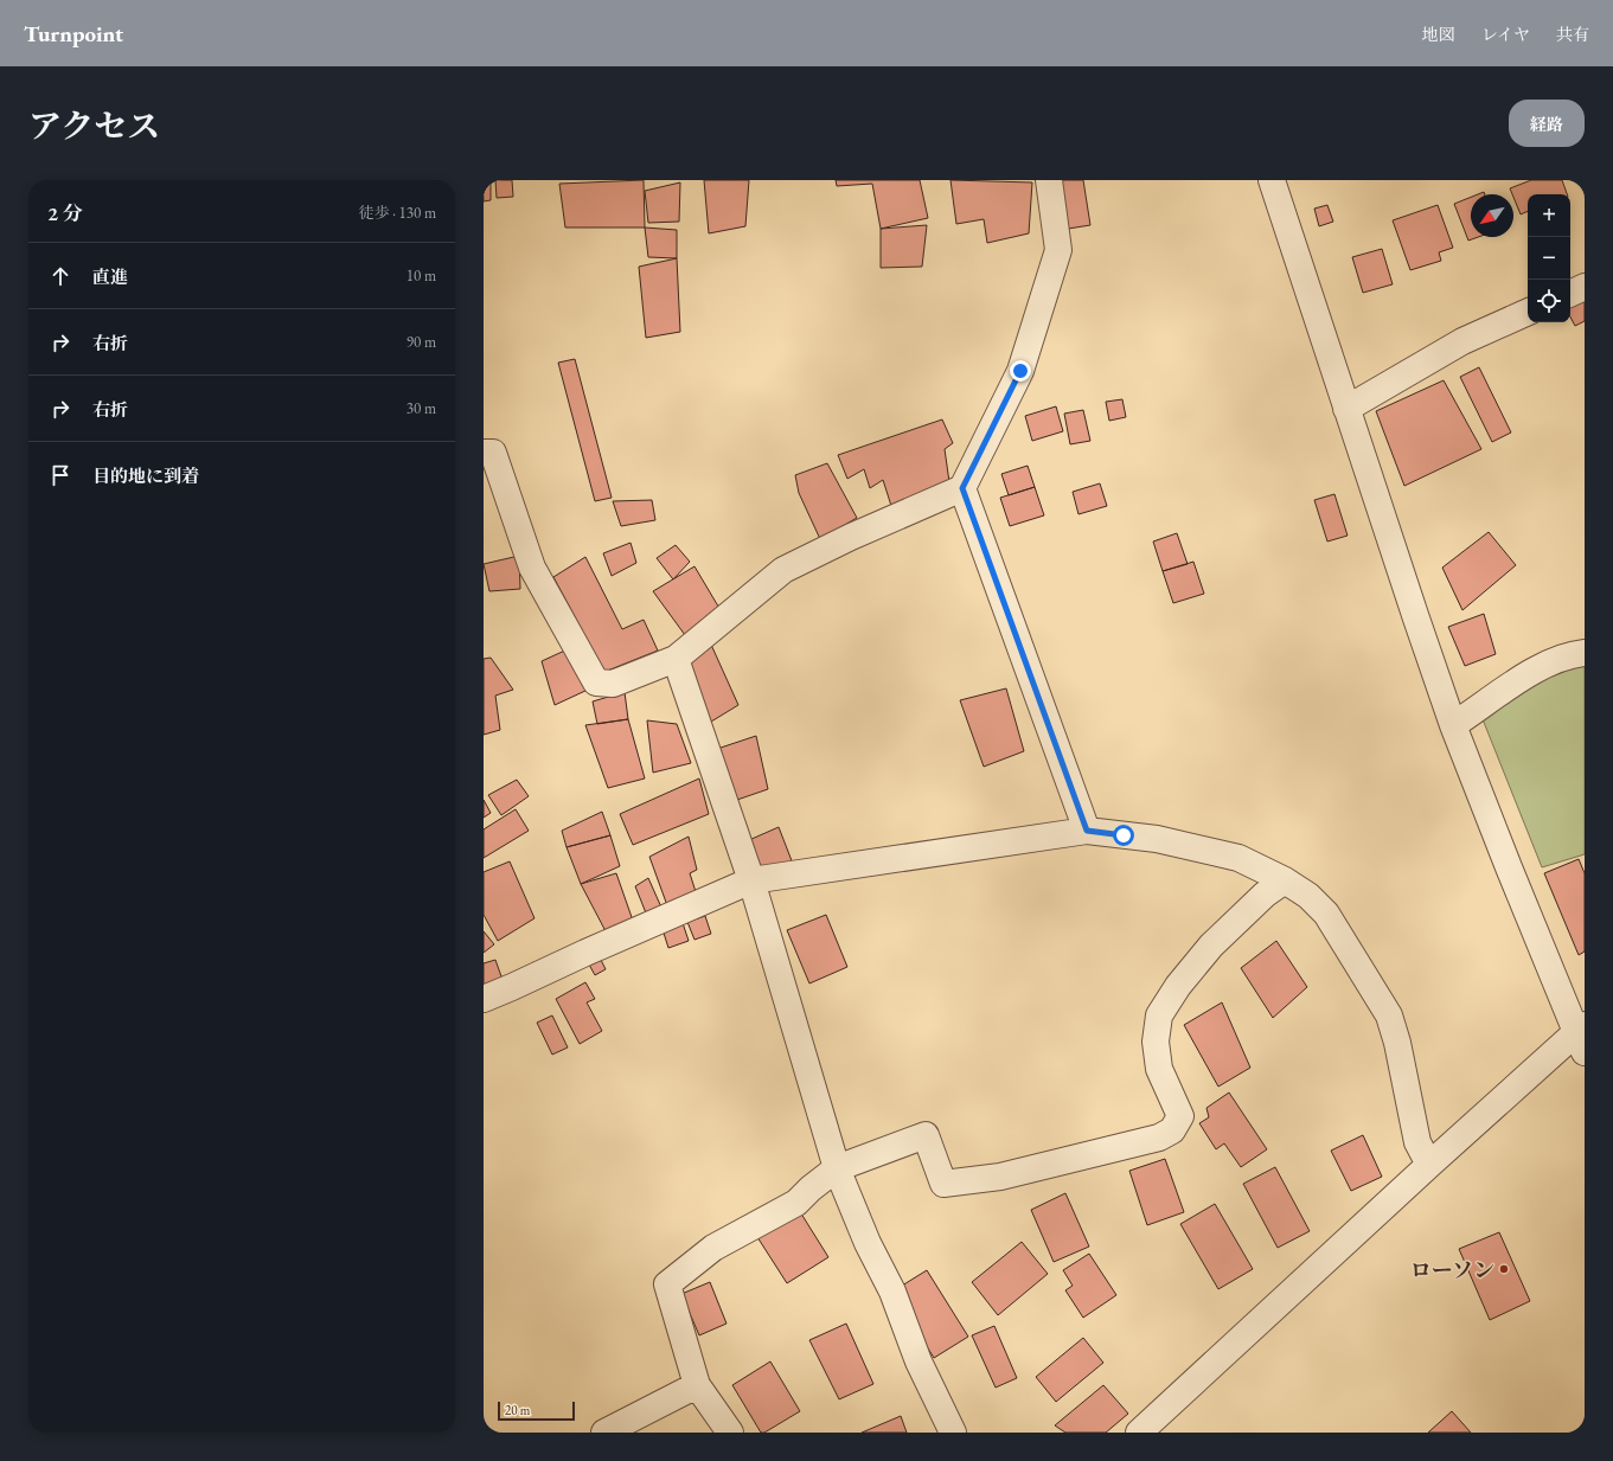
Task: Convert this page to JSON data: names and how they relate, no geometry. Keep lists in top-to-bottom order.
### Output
{
  "places": ["ローソン"],
  "scale_bar": "20 m",
  "north": "bottom left",
  "page": {
    "header": "Turnpoint",
    "nav": ["地図", "レイヤ", "共有"],
    "title": "アクセス",
    "buttons": "経路",
    "heading": ["2 分", "徒歩 · 130 m"],
    "map_buttons": ["+", "−"],
    "list": [
      ["直進", "10 m"],
      ["右折", "90 m"],
      ["右折", "30 m"],
      "目的地に到着"
    ],
    "scale": "20 m"
  }
}
